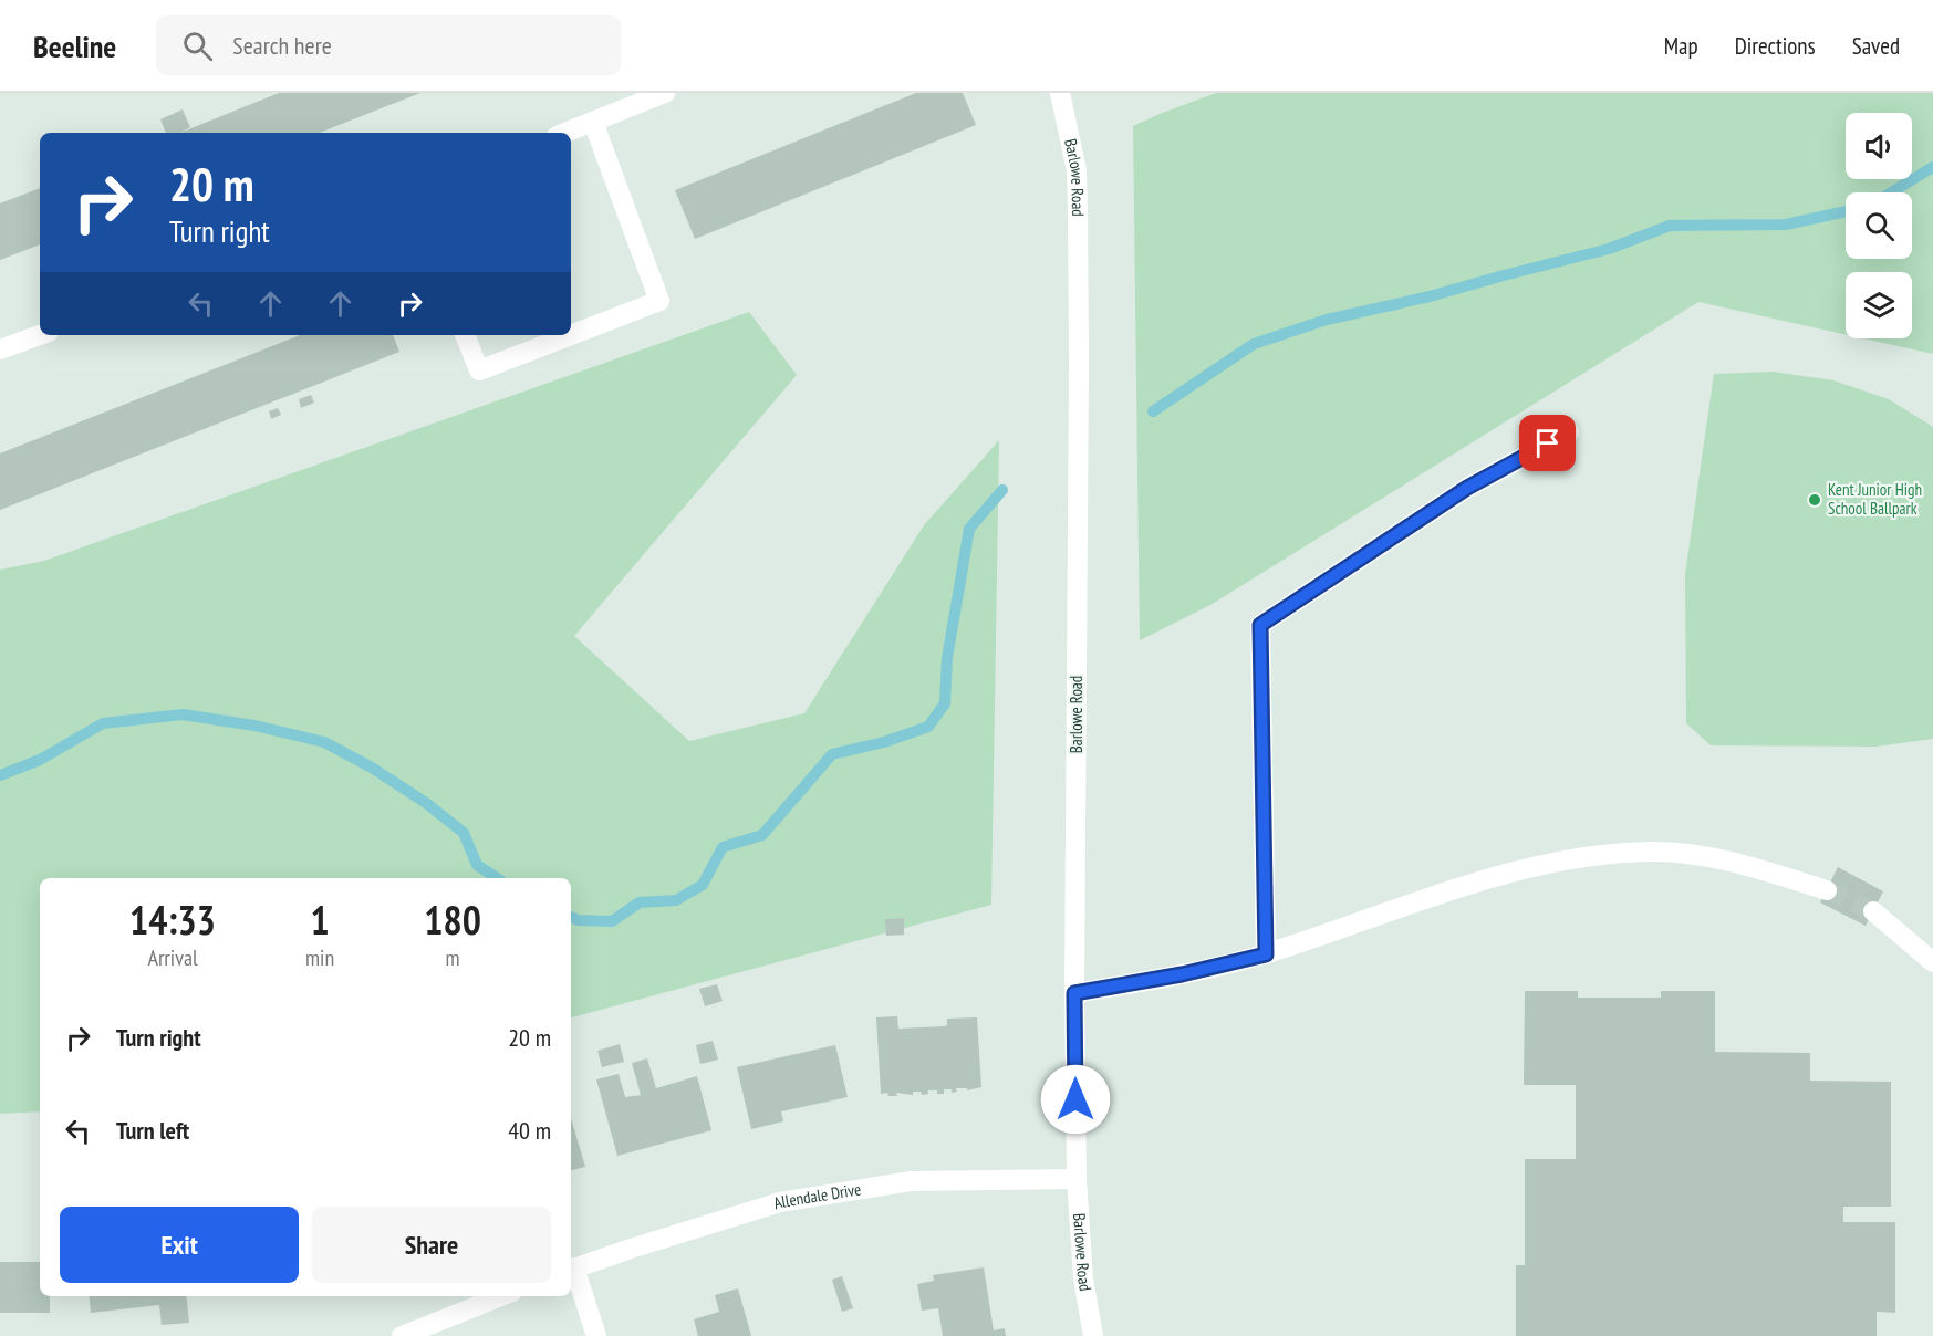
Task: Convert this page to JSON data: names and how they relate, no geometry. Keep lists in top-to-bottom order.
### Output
{
  "streets": {
    "street": ["Barlowe Road", "Allendale Drive"]
  },
  "crossings": [
    ["Barlowe Road", "Allendale Drive"]
  ],
  "places": ["Kent Junior High School Ballpark"],
  "page": {
    "header": "Beeline",
    "search": "Search here",
    "nav": ["Map", "Directions", "Saved"],
    "turn": ["20 m", "Turn right"],
    "eta": [
      "14:33",
      "Arrival",
      "1",
      "min",
      "180",
      "m"
    ],
    "list": [
      {
        "name": "Turn right",
        "value": "20 m"
      },
      {
        "name": "Turn left",
        "value": "40 m"
      }
    ],
    "buttons": ["Exit", "Share"]
  }
}
